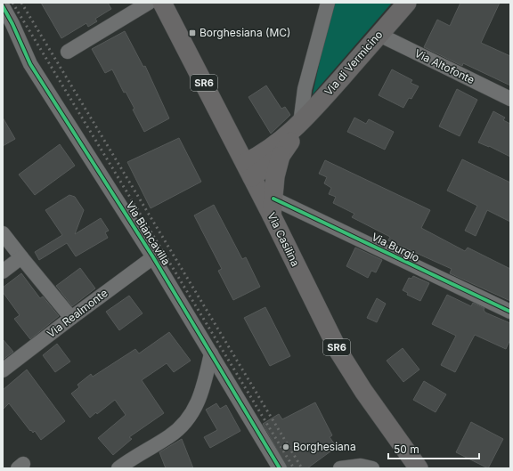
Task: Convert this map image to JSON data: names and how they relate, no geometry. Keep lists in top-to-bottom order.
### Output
{
  "streets": {
    "main road": ["Via di Vermicino", "SR6", "Via Casilina"],
    "street": [
      "Via Altofonte",
      "Via Biancavilla",
      "Via Burgio",
      "Via Realmonte"
    ]
  },
  "crossings": [
    ["Via di Vermicino", "Via Altofonte"],
    ["Via di Vermicino", "Via Casilina"],
    ["Via di Vermicino", "Via Burgio"],
    ["Via Biancavilla", "Via Realmonte"],
    ["Via Casilina", "Via Burgio"]
  ],
  "places": {
    "transit": ["Borghesiana (MC)"],
    "other": ["Borghesiana"]
  },
  "scale_bar": "50 m"
}
